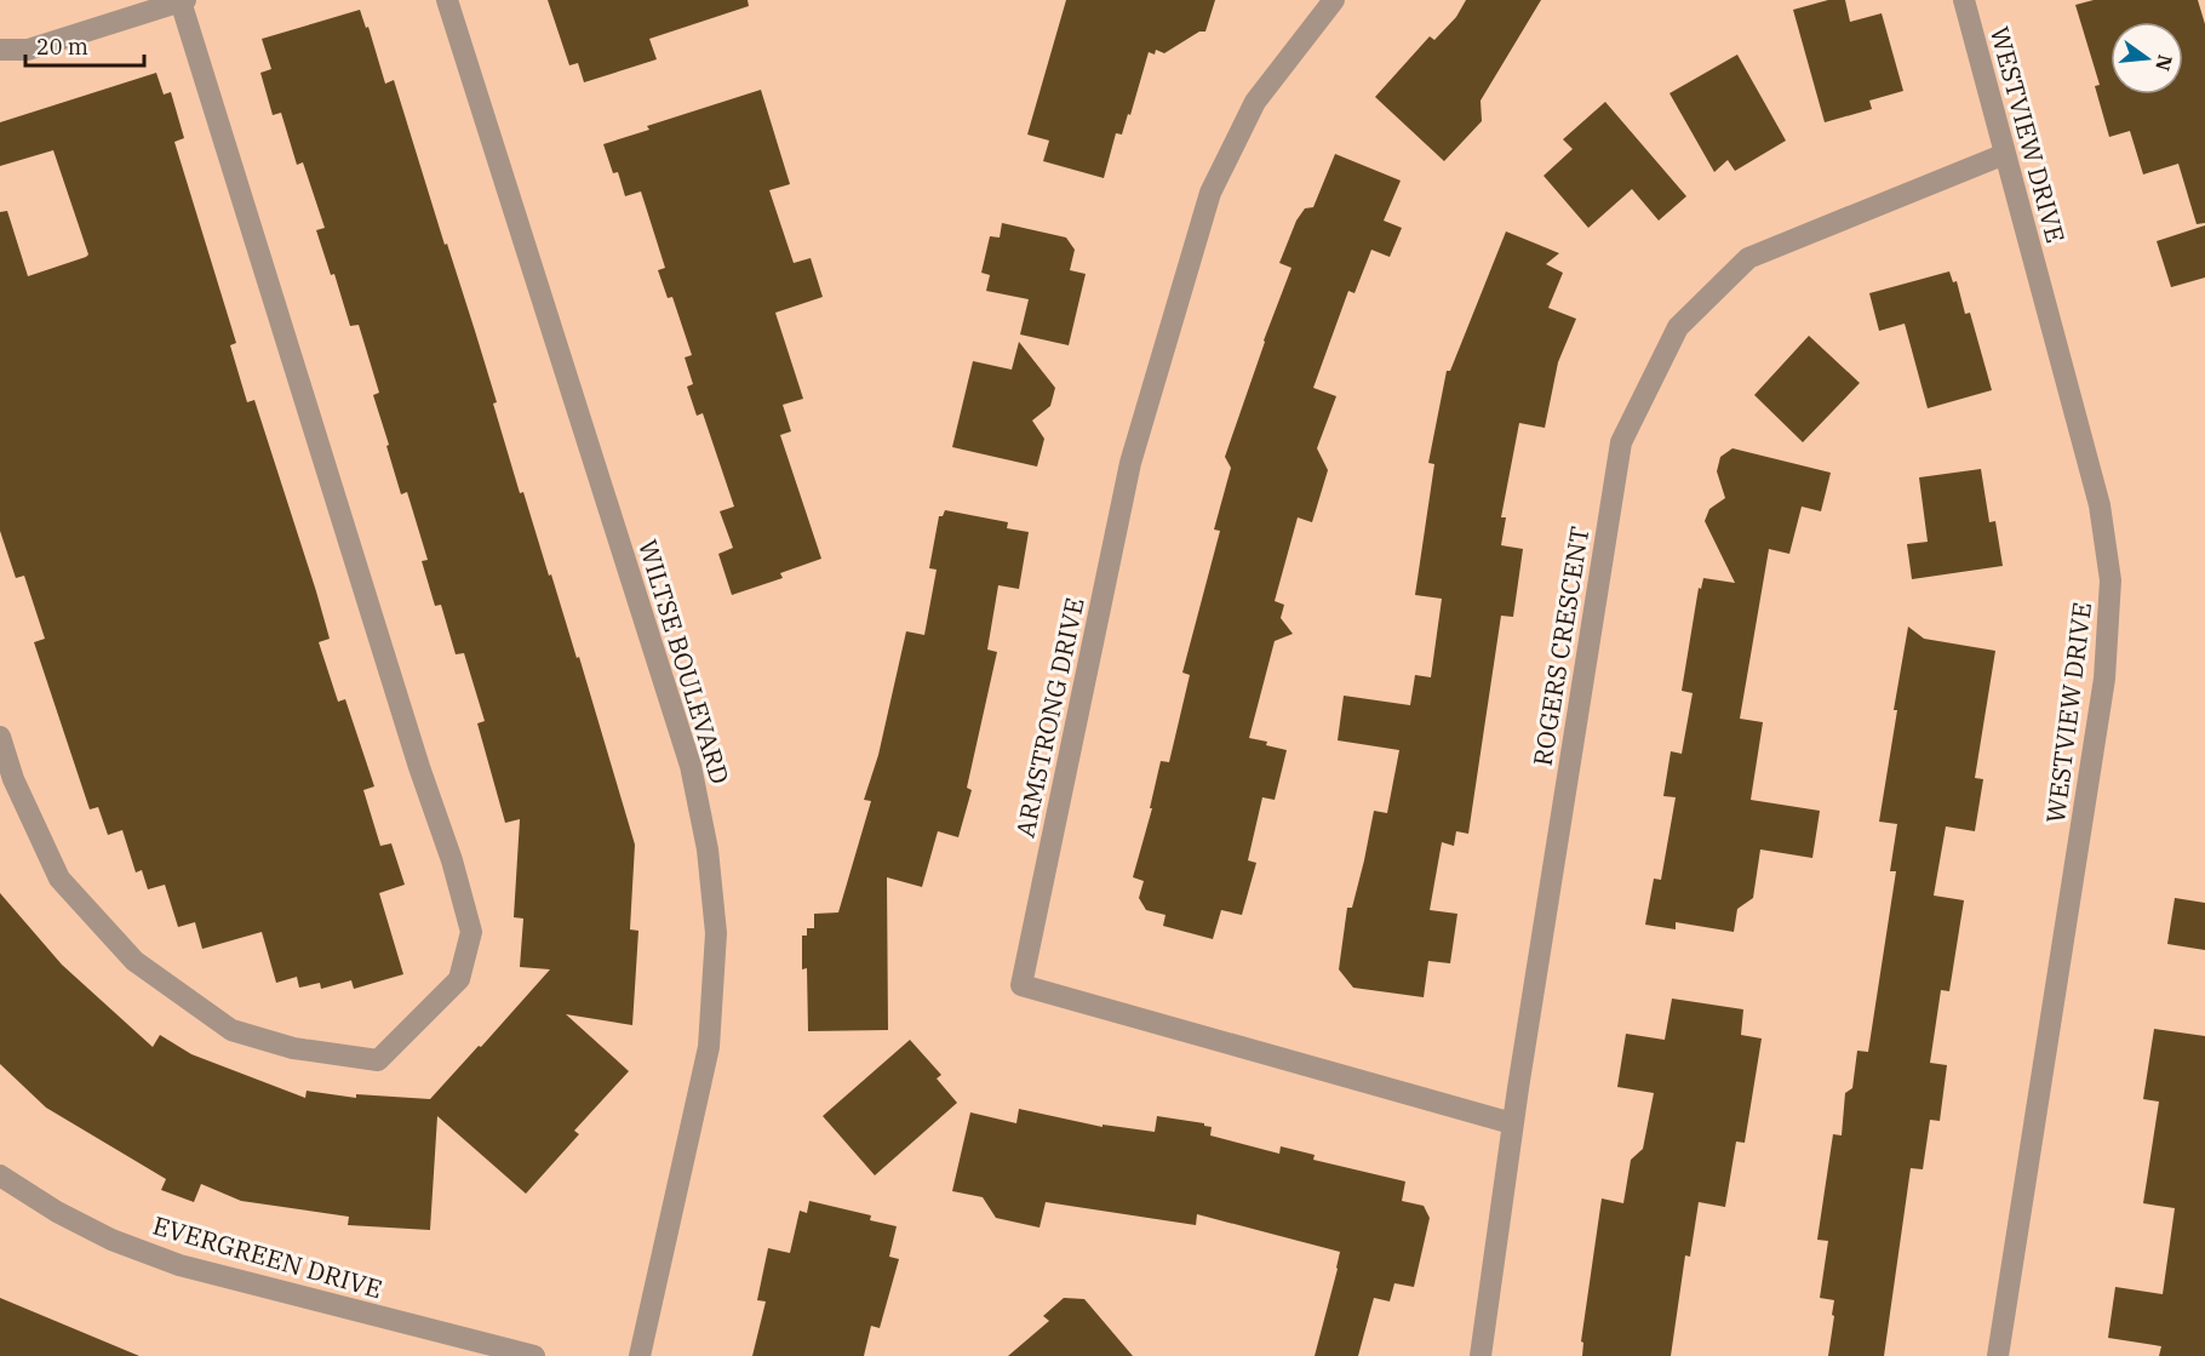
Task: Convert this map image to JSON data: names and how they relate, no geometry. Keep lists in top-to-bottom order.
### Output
{
  "streets": {
    "street": [
      "WESTVIEW DRIVE",
      "ROGERS CRESCENT",
      "WILTSE BOULEVARD",
      "ARMSTRONG DRIVE",
      "EVERGREEN DRIVE"
    ]
  },
  "crossings": [
    ["WESTVIEW DRIVE", "ROGERS CRESCENT"],
    ["ROGERS CRESCENT", "ARMSTRONG DRIVE"]
  ],
  "scale_bar": "20 m",
  "north": "right"
}
